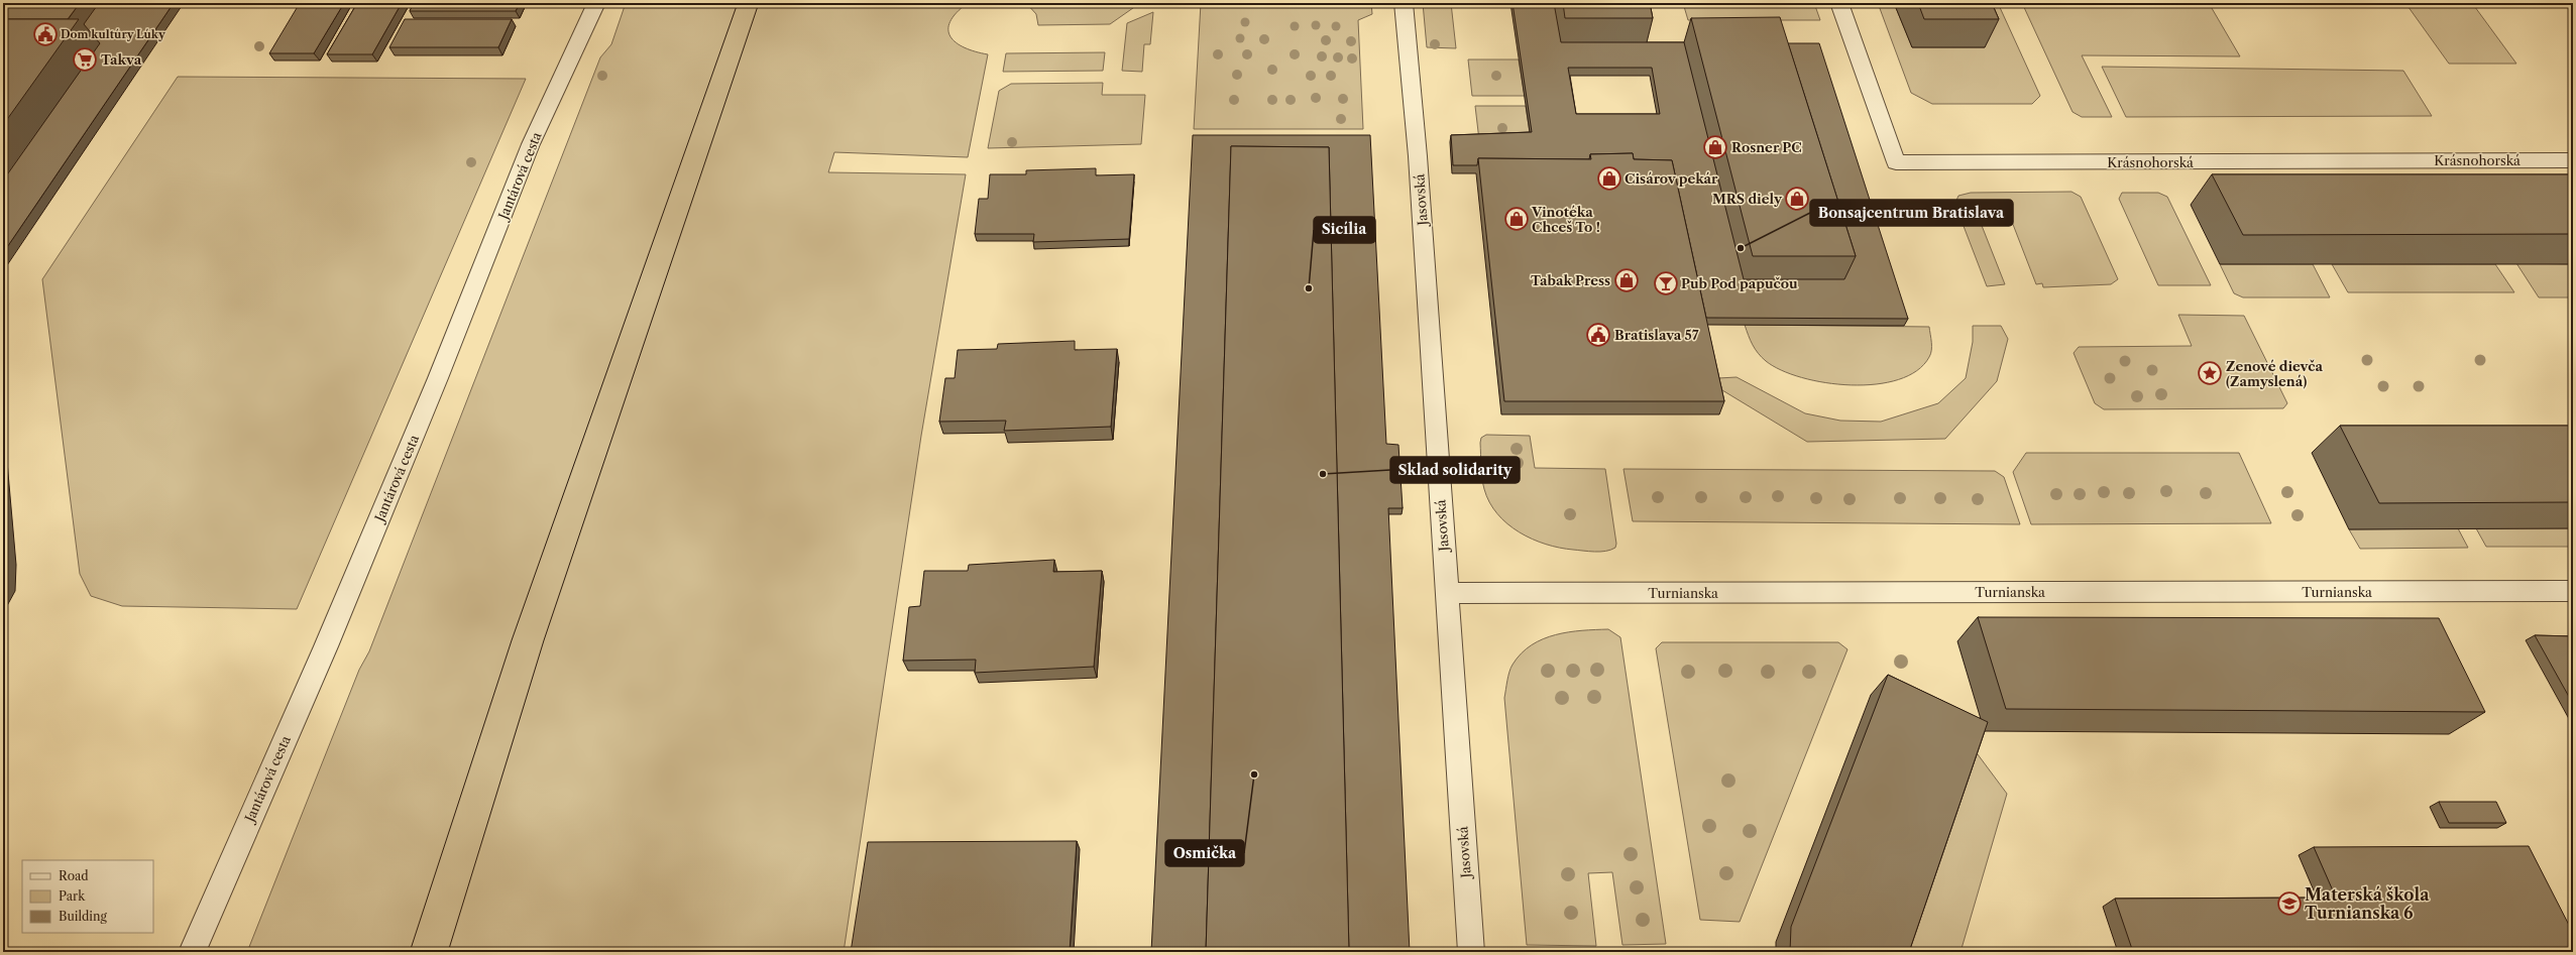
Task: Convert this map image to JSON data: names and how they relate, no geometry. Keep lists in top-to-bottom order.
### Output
{
  "streets": {
    "street": [
      "Krásnohorská",
      "Jantárová cesta",
      "Jasovská",
      "Turnianska"
    ]
  },
  "crossings": [
    ["Jasovská", "Turnianska"]
  ],
  "places": {
    "public building": ["Dom kultúry Lúky", "Bratislava 57"],
    "supermarket": ["Takva"],
    "shop": [
      "Rosner PC",
      "Cisárov pekár",
      "MRS diely",
      "Vinotéka Chceš To !",
      "Tabak Press"
    ],
    "other": [
      "Bonsajcentrum Bratislava",
      "Sicília",
      "Sklad solidarity",
      "Osmička"
    ],
    "bar": ["Pub Pod papučou"],
    "place": ["Zenové dievča (Zamyslená)"],
    "school or university": ["Materská škola Turnianska 6"]
  },
  "legend": ["Road", "Park", "Building"]
}
